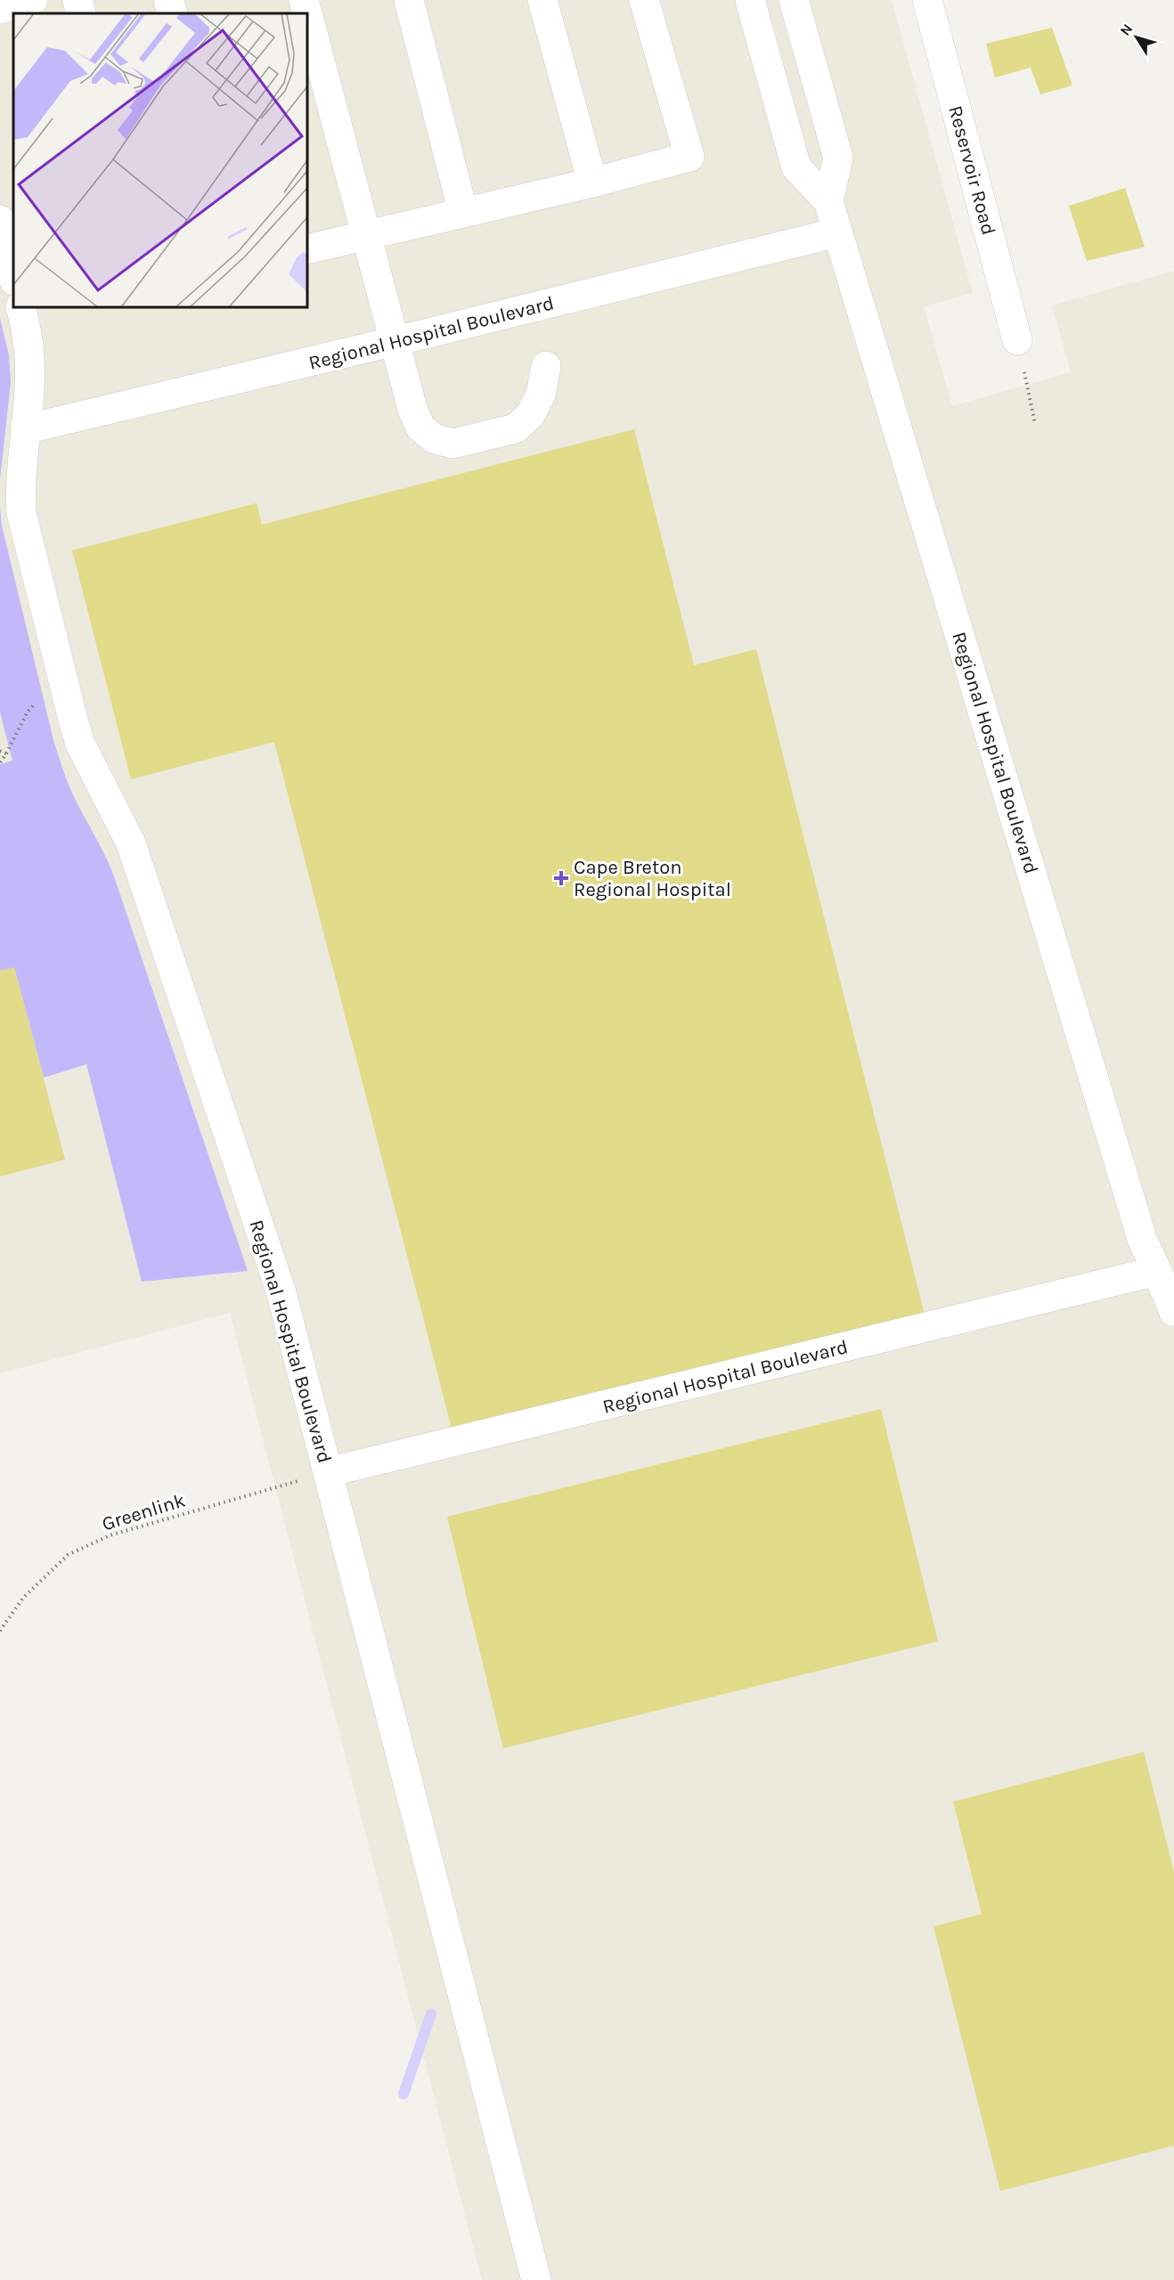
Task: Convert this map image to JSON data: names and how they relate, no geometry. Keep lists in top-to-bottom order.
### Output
{
  "streets": {
    "street": ["Reservoir Road", "Regional Hospital Boulevard"],
    "path": ["Greenlink"]
  },
  "crossings": [
    ["Regional Hospital Boulevard", "Greenlink"]
  ],
  "places": {
    "health": ["Cape Breton Regional Hospital"]
  },
  "north": "top left"
}
